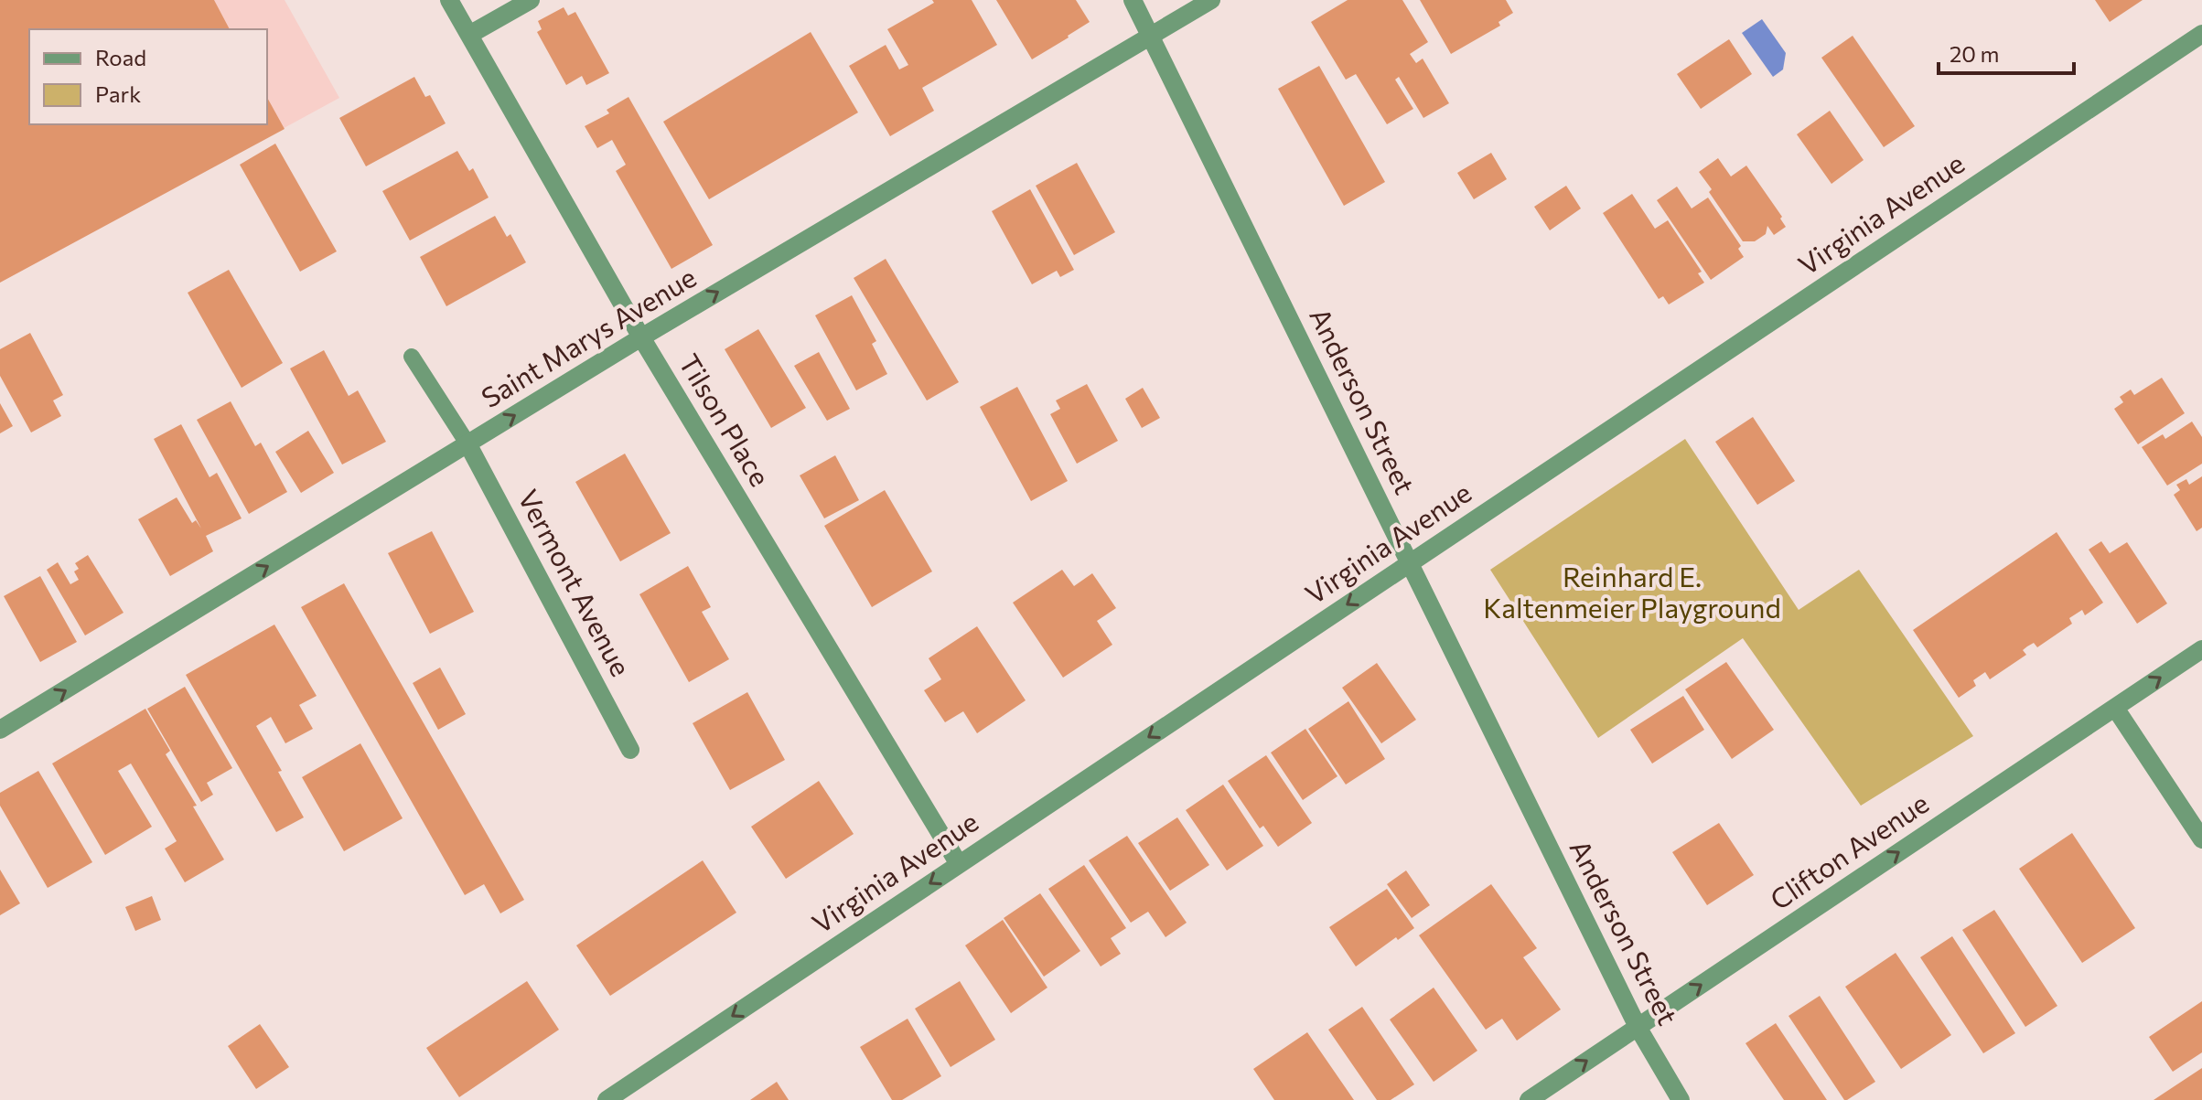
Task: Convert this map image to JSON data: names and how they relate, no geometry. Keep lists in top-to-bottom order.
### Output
{
  "streets": {
    "street": [
      "Virginia Avenue",
      "Saint Marys Avenue",
      "Anderson Street",
      "Tilson Place",
      "Vermont Avenue",
      "Clifton Avenue"
    ]
  },
  "crossings": [
    ["Virginia Avenue", "Anderson Street"],
    ["Virginia Avenue", "Tilson Place"],
    ["Saint Marys Avenue", "Anderson Street"],
    ["Saint Marys Avenue", "Tilson Place"],
    ["Saint Marys Avenue", "Vermont Avenue"],
    ["Anderson Street", "Clifton Avenue"]
  ],
  "one_way": ["Virginia Avenue", "Saint Marys Avenue", "Clifton Avenue"],
  "parks": ["Reinhard E. Kaltenmeier Playground"],
  "legend": ["Road", "Park"],
  "scale_bar": "20 m"
}
